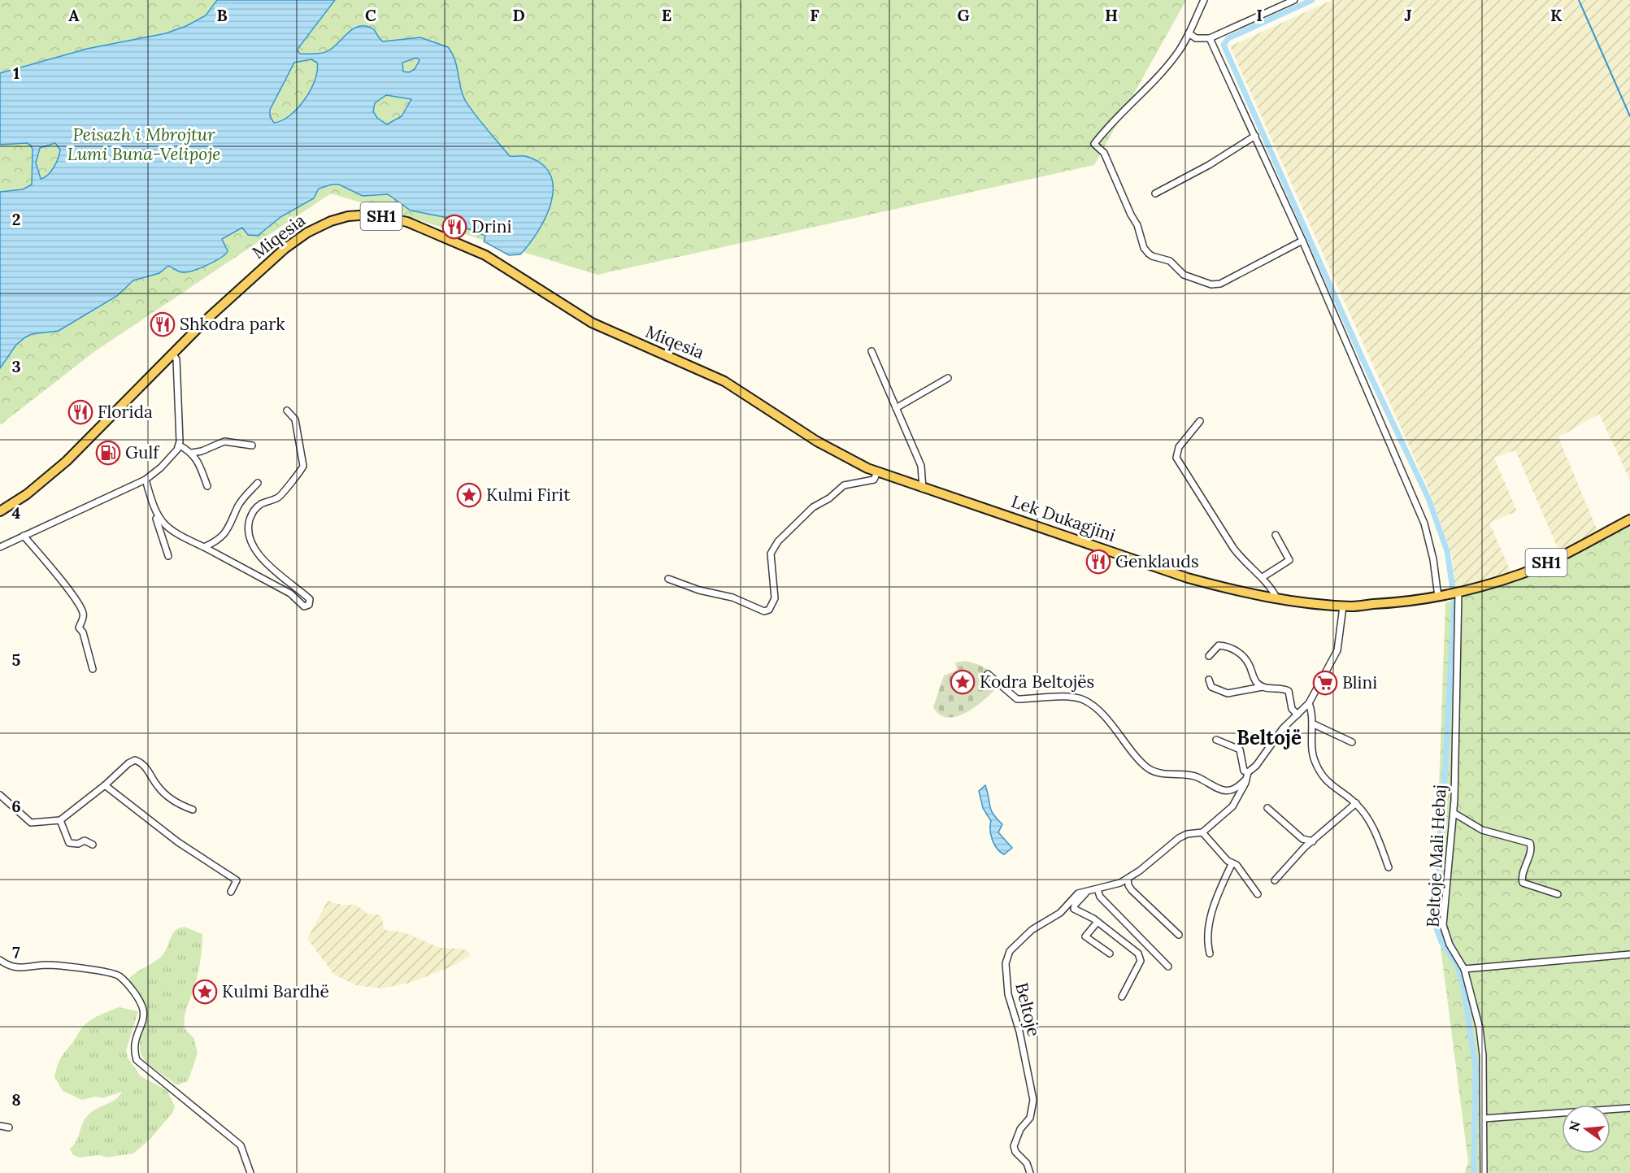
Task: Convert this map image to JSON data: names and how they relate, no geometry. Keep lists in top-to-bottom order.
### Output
{
  "streets": {
    "main road": ["SH1", "Miqesia", "Lek Dukagjini"],
    "street": ["Beltoje Mali Hebaj", "Beltoje"]
  },
  "crossings": [
    ["SH1", "Lek Dukagjini"],
    ["SH1", "Beltoje Mali Hebaj"],
    ["Miqesia", "Lek Dukagjini"]
  ],
  "districts": ["Beltojë"],
  "parks": ["Peisazh i Mbrojtur Lumi Buna-Velipoje"],
  "places": {
    "restaurant": [
      "Drini",
      "Shkodra park",
      "Florida",
      "Genklauds"
    ],
    "fuel station": ["Gulf"],
    "place": ["Kulmi Firit", "Kodra Beltojës", "Kulmi Bardhë"],
    "supermarket": ["Blini"]
  },
  "north": "left",
  "grid": {
    "columns": [
      "A",
      "B",
      "C",
      "D",
      "E",
      "F",
      "G",
      "H",
      "I",
      "J",
      "K"
    ],
    "rows": [
      "1",
      "2",
      "3",
      "4",
      "5",
      "6",
      "7",
      "8"
    ]
  }
}
